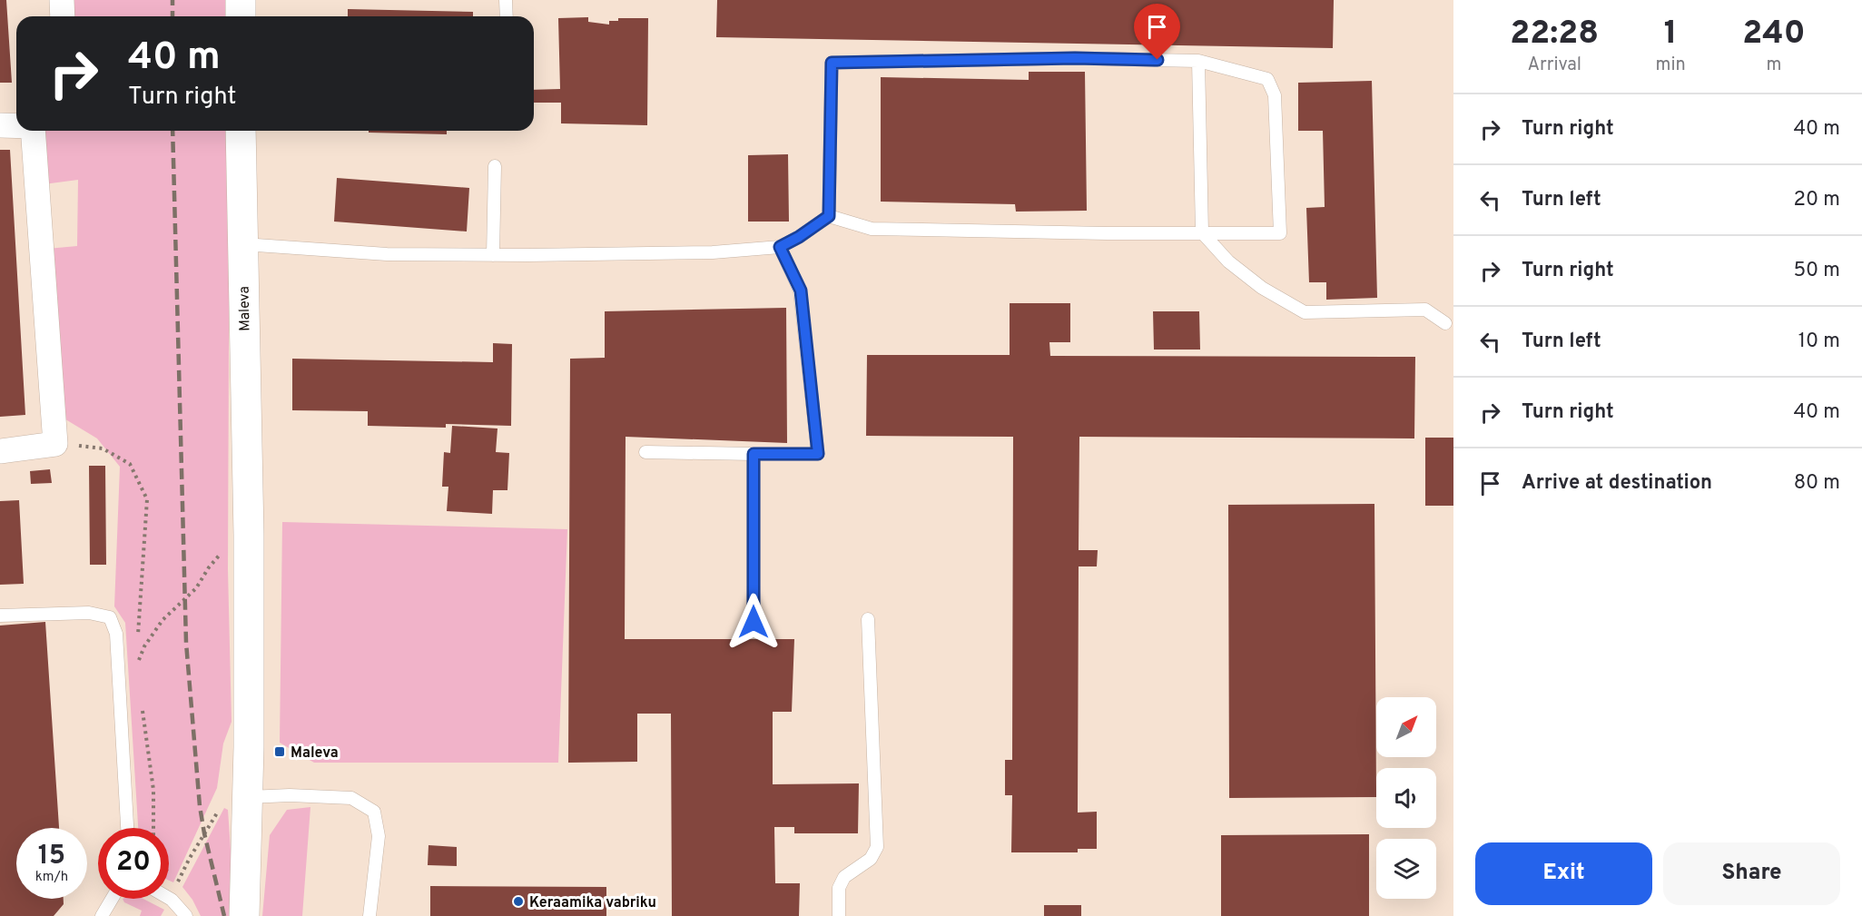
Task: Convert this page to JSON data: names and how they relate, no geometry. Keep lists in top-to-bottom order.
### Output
{
  "streets": {
    "street": ["Maleva"]
  },
  "places": {
    "transit": ["Maleva"],
    "other": ["Keraamika vabriku"]
  },
  "north": "top right",
  "page": {
    "eta": [
      "22:28",
      "Arrival",
      "1",
      "min",
      "240",
      "m"
    ],
    "turn": ["40 m", "Turn right"],
    "list": [
      {
        "name": "Turn right",
        "value": "40 m"
      },
      {
        "name": "Turn left",
        "value": "20 m"
      },
      {
        "name": "Turn right",
        "value": "50 m"
      },
      {
        "name": "Turn left",
        "value": "10 m"
      },
      {
        "name": "Turn right",
        "value": "40 m"
      },
      {
        "name": "Arrive at destination",
        "value": "80 m"
      }
    ],
    "speed": "15 km/h",
    "limit": "20",
    "buttons": ["Exit", "Share"]
  }
}
